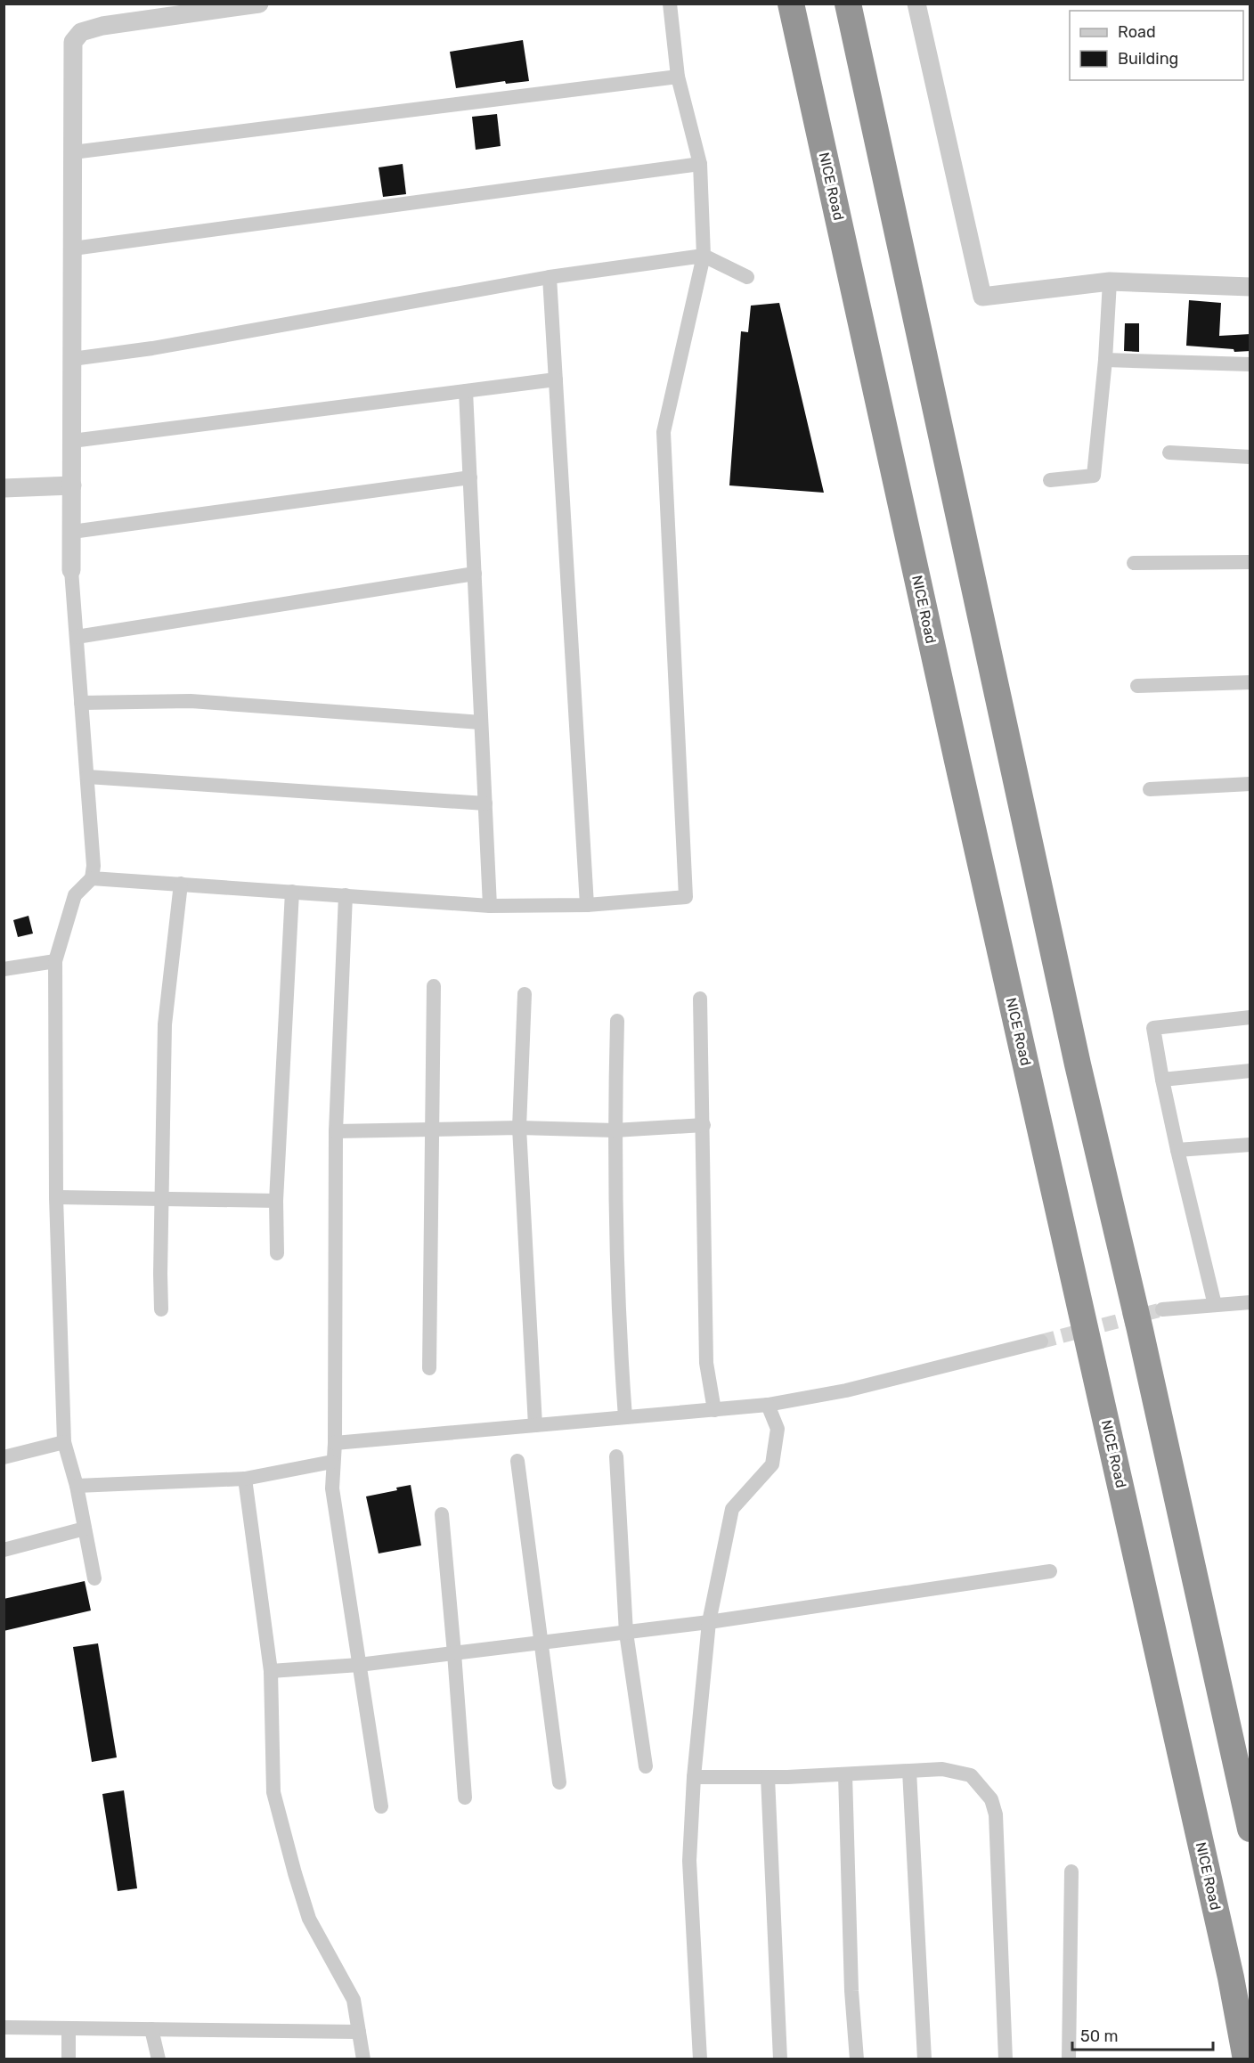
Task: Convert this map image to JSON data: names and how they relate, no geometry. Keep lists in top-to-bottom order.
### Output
{
  "streets": {
    "highway": ["NICE Road"]
  },
  "legend": ["Road", "Building"],
  "scale_bar": "50 m"
}
